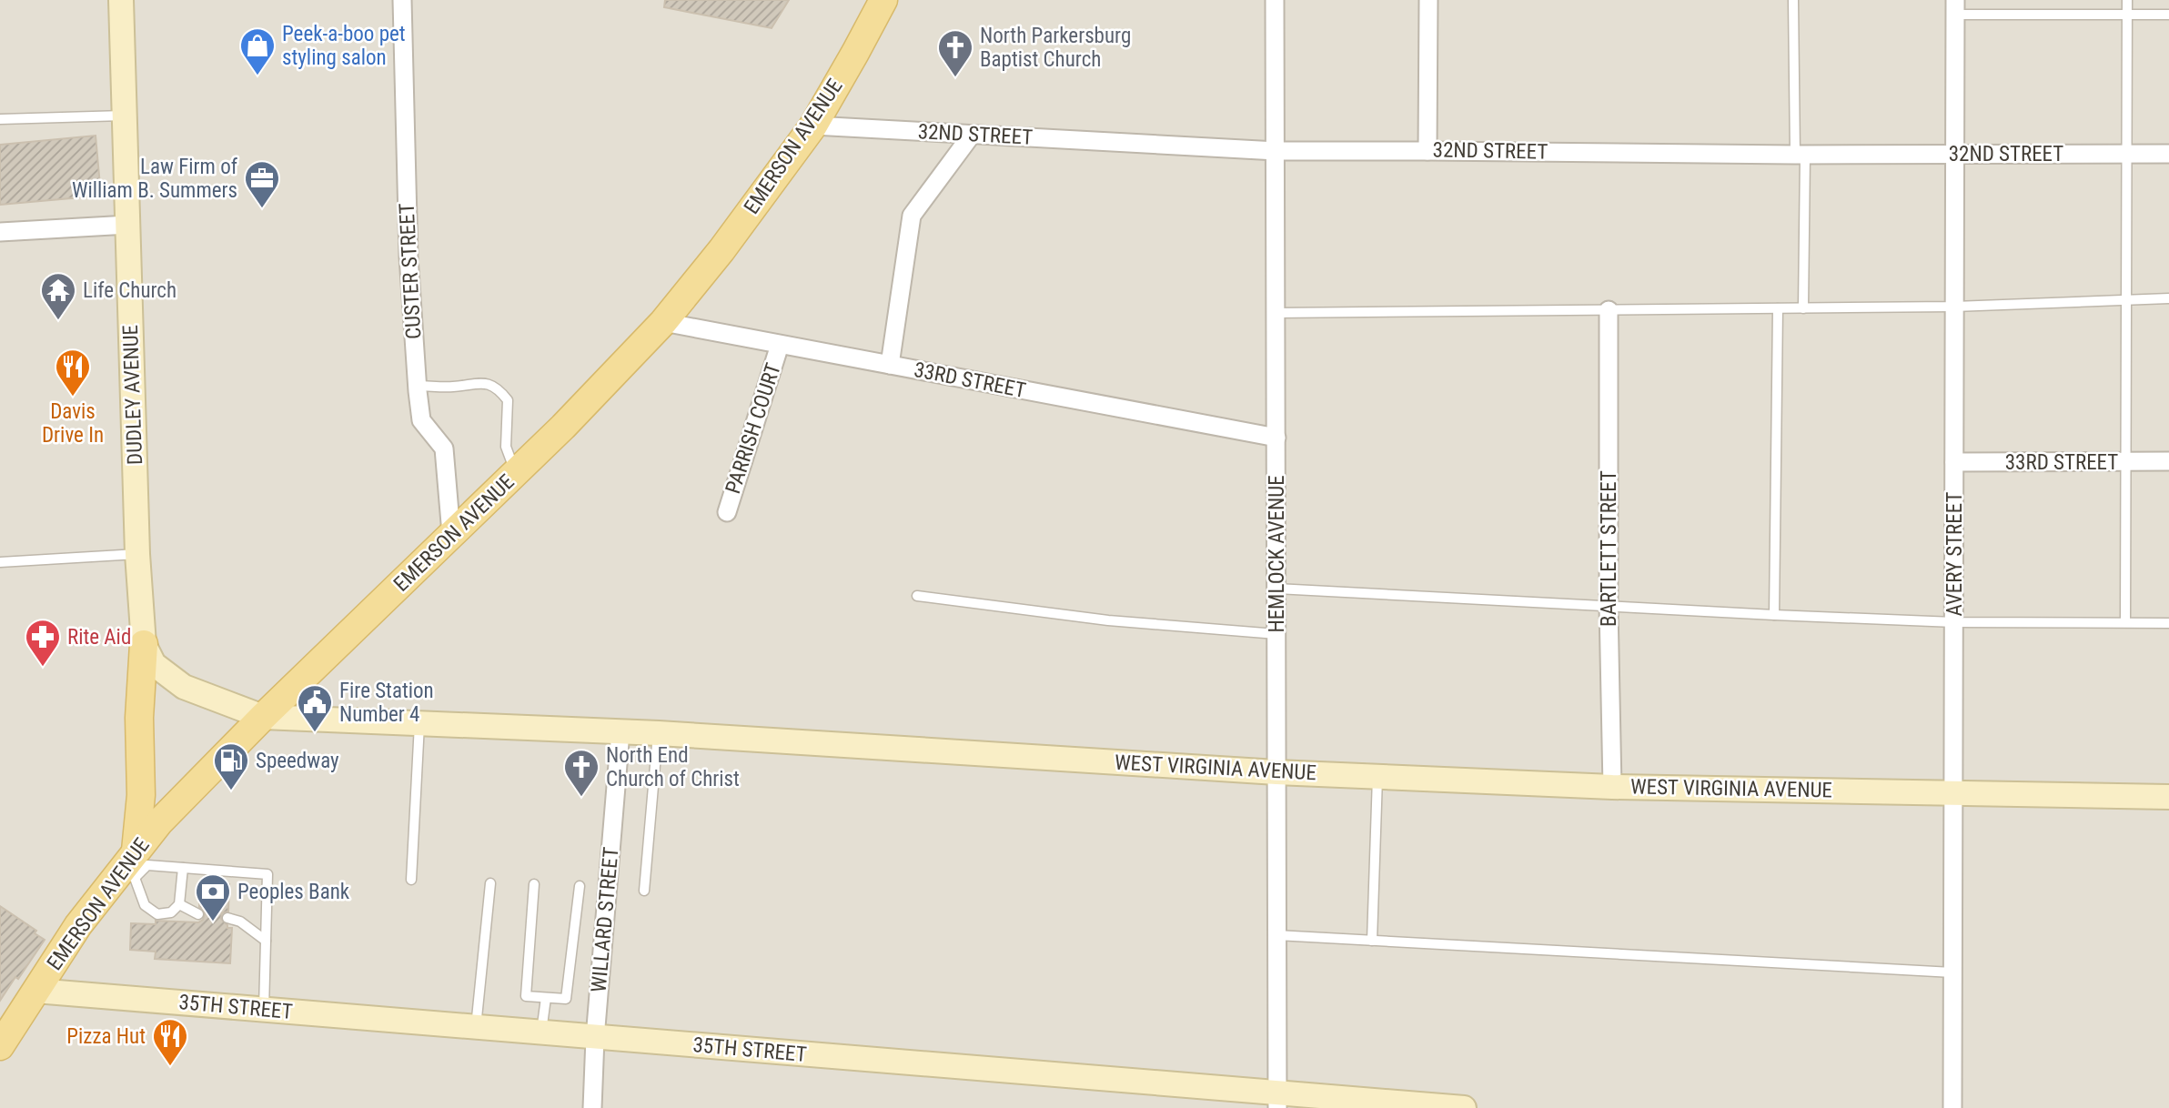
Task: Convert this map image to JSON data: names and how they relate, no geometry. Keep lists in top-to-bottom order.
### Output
{
  "streets": {
    "main road": ["EMERSON AVENUE"],
    "street": [
      "32ND STREET",
      "CUSTER STREET",
      "33RD STREET",
      "DUDLEY AVENUE",
      "PARRISH COURT",
      "BARTLETT STREET",
      "HEMLOCK AVENUE",
      "AVERY STREET",
      "WEST VIRGINIA AVENUE",
      "WILLARD STREET",
      "35TH STREET"
    ]
  },
  "crossings": [
    ["32ND STREET", "EMERSON AVENUE"],
    ["32ND STREET", "HEMLOCK AVENUE"],
    ["32ND STREET", "AVERY STREET"],
    ["EMERSON AVENUE", "CUSTER STREET"],
    ["EMERSON AVENUE", "33RD STREET"],
    ["EMERSON AVENUE", "WEST VIRGINIA AVENUE"],
    ["EMERSON AVENUE", "35TH STREET"],
    ["33RD STREET", "PARRISH COURT"],
    ["33RD STREET", "HEMLOCK AVENUE"],
    ["33RD STREET", "AVERY STREET"],
    ["BARTLETT STREET", "WEST VIRGINIA AVENUE"],
    ["HEMLOCK AVENUE", "WEST VIRGINIA AVENUE"],
    ["HEMLOCK AVENUE", "35TH STREET"],
    ["AVERY STREET", "WEST VIRGINIA AVENUE"],
    ["WEST VIRGINIA AVENUE", "WILLARD STREET"],
    ["WILLARD STREET", "35TH STREET"]
  ],
  "places": {
    "shop": ["Peek-a-boo pet styling salon"],
    "church": ["North Parkersburg Baptist Church", "North End Church of Christ"],
    "office": ["Law Firm of William B. Summers"],
    "temple": ["Life Church"],
    "restaurant": ["Davis Drive In", "Pizza Hut"],
    "pharmacy": ["Rite Aid"],
    "public building": ["Fire Station Number 4"],
    "fuel station": ["Speedway"],
    "bank": ["Peoples Bank"]
  }
}
